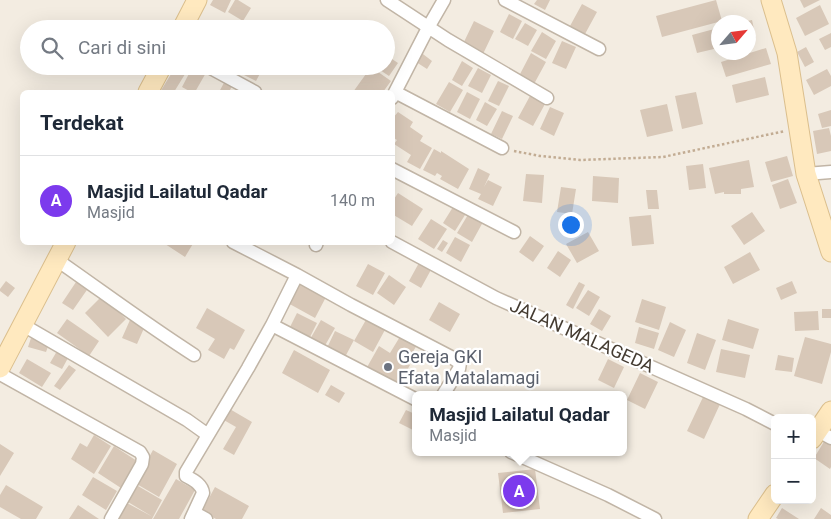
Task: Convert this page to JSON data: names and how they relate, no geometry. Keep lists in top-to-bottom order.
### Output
{
  "streets": {
    "street": ["JALAN MALAGEDA"]
  },
  "places": ["Gereja GKI Efata Matalamagi"],
  "north": "top right",
  "page": {
    "search": "Cari di sini",
    "heading": "Terdekat",
    "list": [
      {
        "mark": "A",
        "name": "Masjid Lailatul Qadar",
        "note": "Masjid",
        "value": "140 m"
      }
    ],
    "popup": ["Masjid Lailatul Qadar", "Masjid"],
    "map_buttons": ["+", "−"],
    "pins": "A"
  }
}
